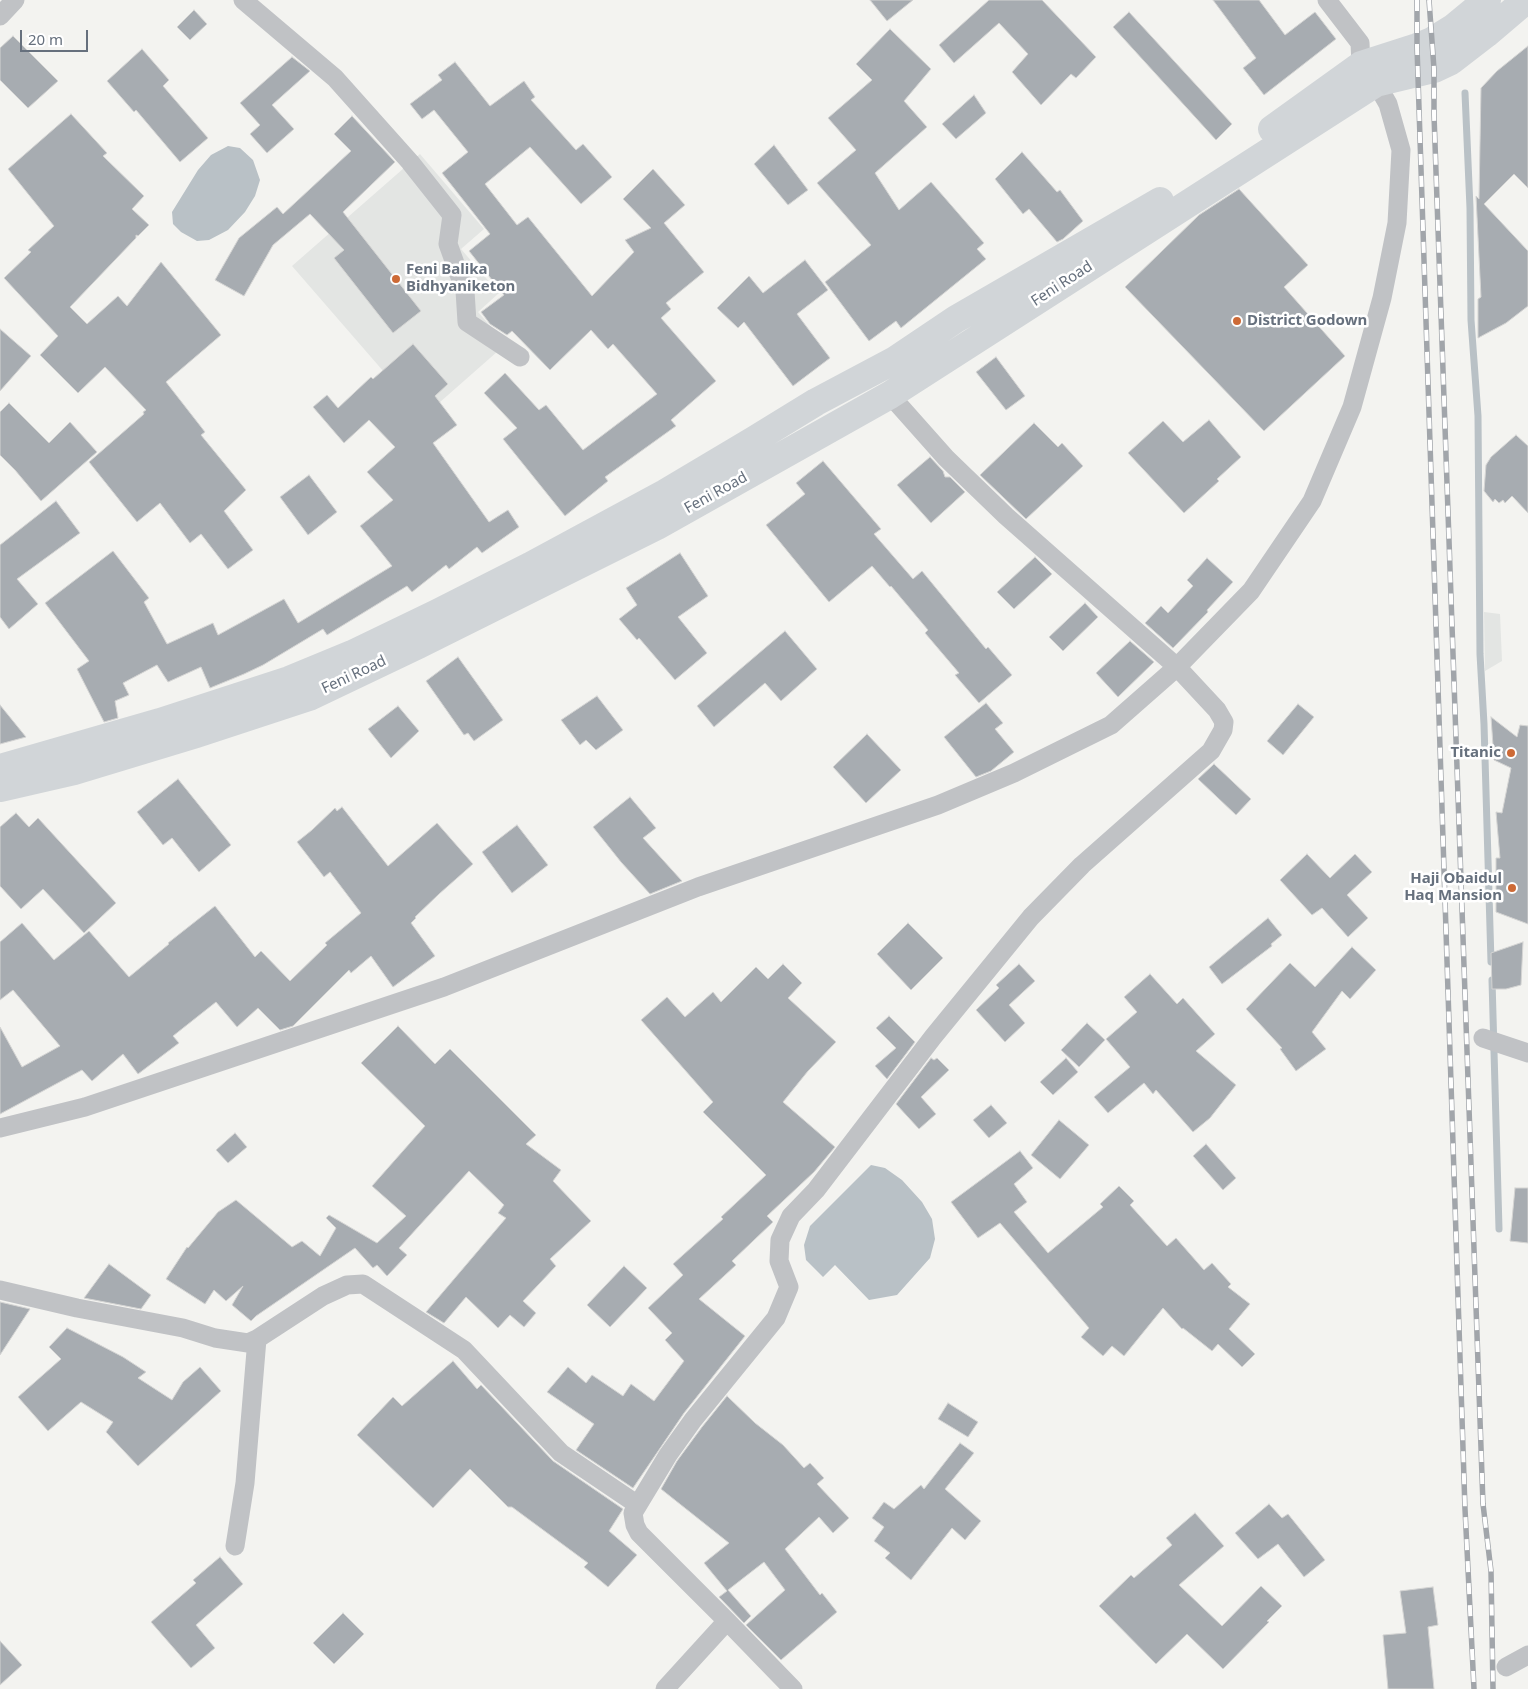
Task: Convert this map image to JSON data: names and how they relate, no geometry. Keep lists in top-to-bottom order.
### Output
{
  "streets": {
    "main road": ["Feni Road"]
  },
  "places": [
    "Feni Balika Bidhyaniketon",
    "District Godown",
    "Titanic",
    "Haji Obaidul Haq Mansion"
  ],
  "scale_bar": "20 m"
}
